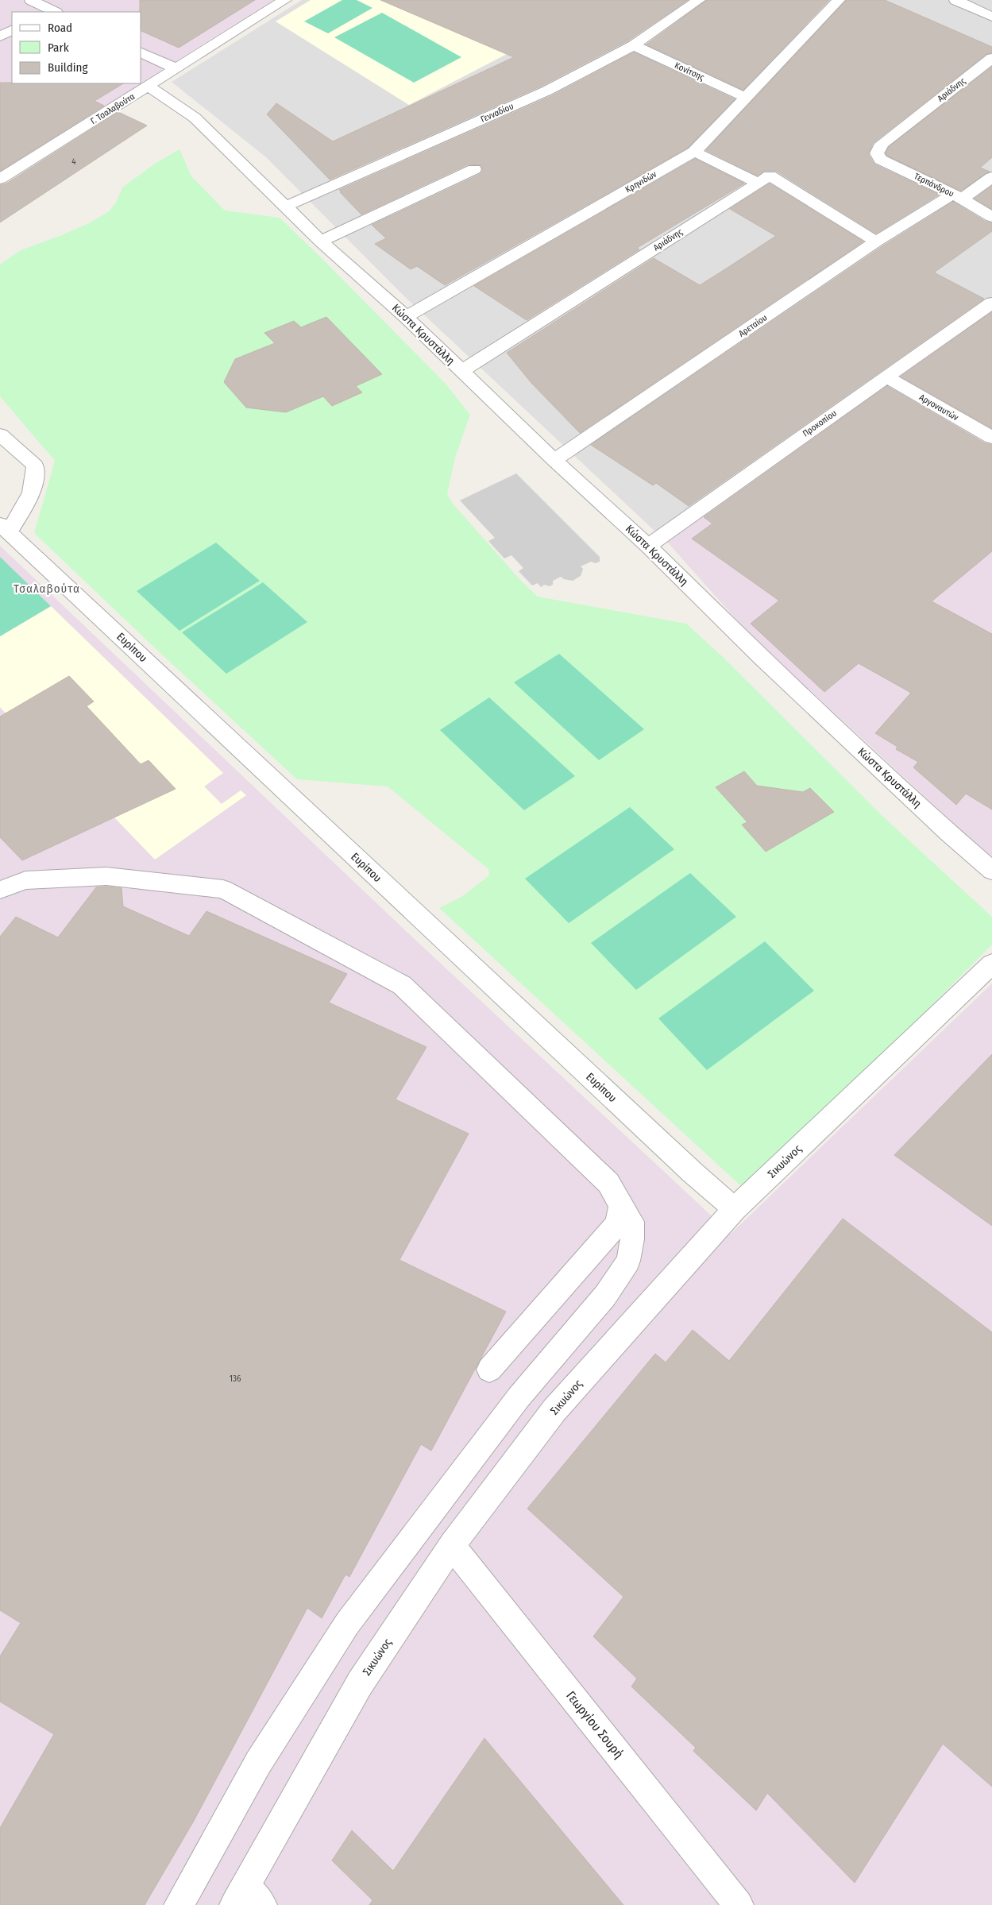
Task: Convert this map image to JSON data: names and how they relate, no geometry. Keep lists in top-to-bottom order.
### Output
{
  "streets": {
    "street": [
      "Κονίτσης",
      "Αριάδνης",
      "Γ. Τσαλαβούτα",
      "Γενναδίου",
      "Κρηνιδών",
      "Τερπάνδρου",
      "Αρεταίου",
      "Κώστα Κρυστάλλη",
      "Αργοναυτών",
      "Προκοπίου",
      "Ευρίπου",
      "Σικυώνος",
      "Γεωργίου Σουρή"
    ]
  },
  "crossings": [
    ["Κονίτσης", "Γενναδίου"],
    ["Κονίτσης", "Κρηνιδών"],
    ["Αριάδνης", "Τερπάνδρου"],
    ["Αριάδνης", "Αρεταίου"],
    ["Αριάδνης", "Κώστα Κρυστάλλη"],
    ["Γ. Τσαλαβούτα", "Κώστα Κρυστάλλη"],
    ["Γενναδίου", "Κώστα Κρυστάλλη"],
    ["Κρηνιδών", "Κώστα Κρυστάλλη"],
    ["Τερπάνδρου", "Αρεταίου"],
    ["Αρεταίου", "Κώστα Κρυστάλλη"],
    ["Κώστα Κρυστάλλη", "Προκοπίου"],
    ["Αργοναυτών", "Προκοπίου"],
    ["Ευρίπου", "Σικυώνος"],
    ["Σικυώνος", "Γεωργίου Σουρή"]
  ],
  "districts": ["Τσαλαβούτα"],
  "house_numbers": ["4", "136"],
  "legend": ["Road", "Park", "Building"]
}
